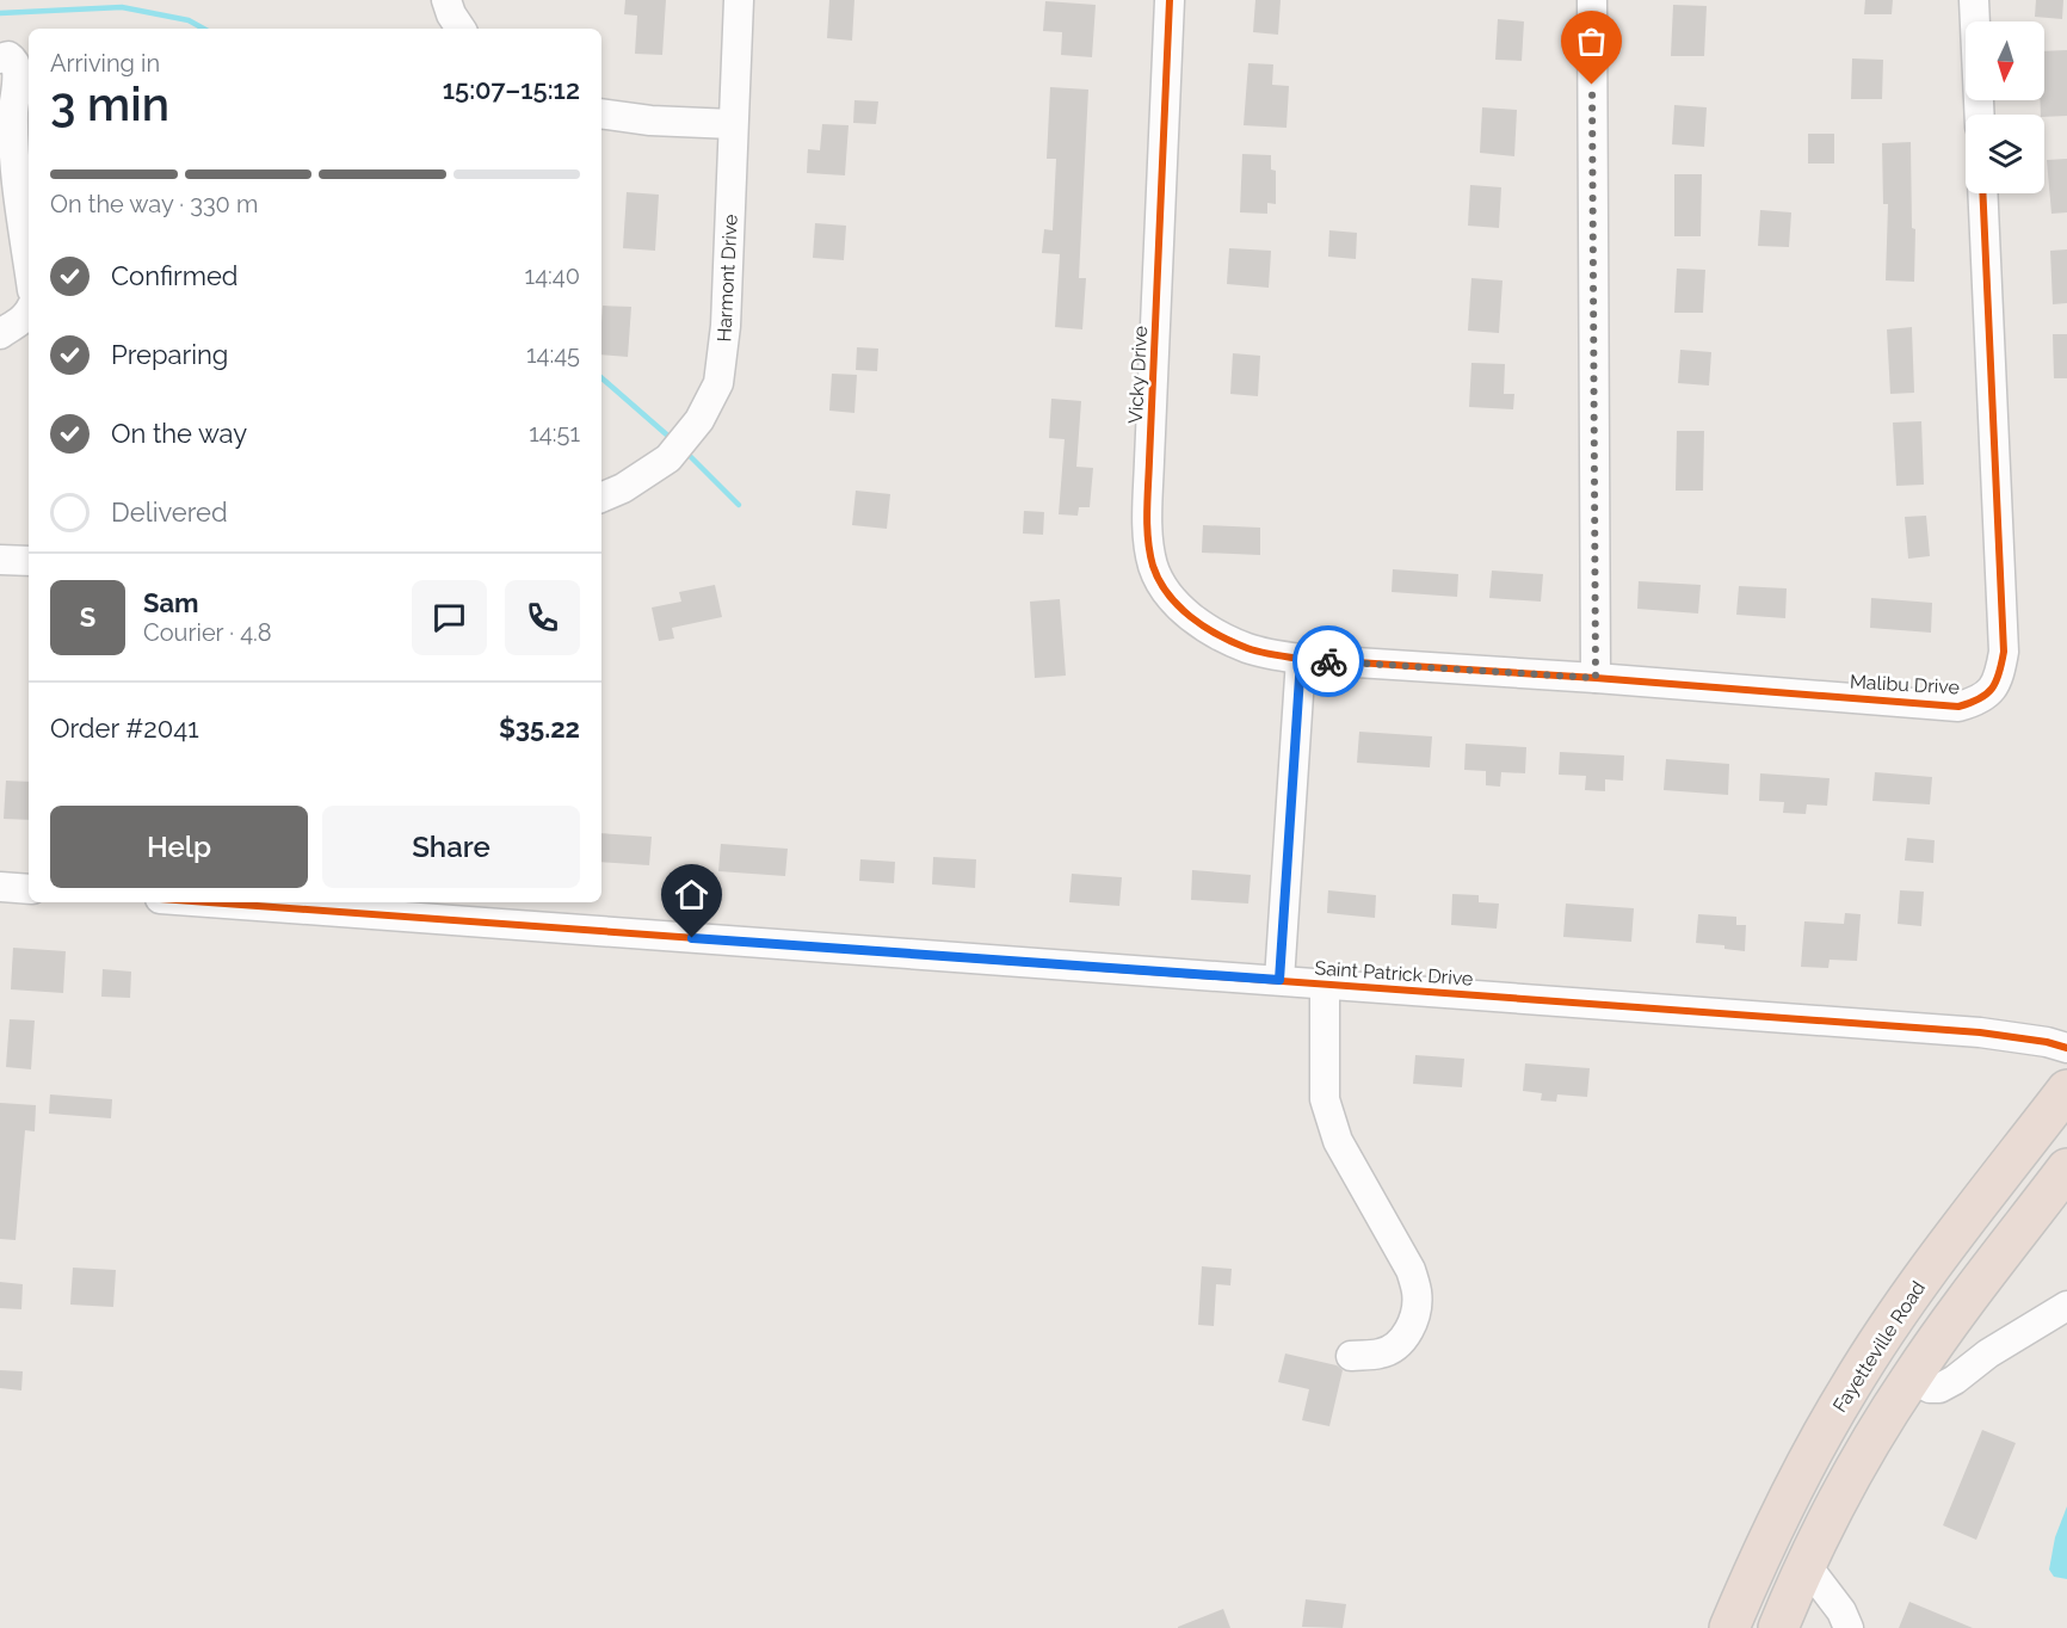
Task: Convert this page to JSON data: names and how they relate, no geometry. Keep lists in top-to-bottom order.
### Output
{
  "streets": {
    "highway": ["Fayetteville Road"],
    "street": [
      "Harmont Drive",
      "Vicky Drive",
      "Malibu Drive",
      "Saint Patrick Drive"
    ]
  },
  "crossings": [
    ["Vicky Drive", "Malibu Drive"]
  ],
  "north": "bottom",
  "page": {
    "heading": ["3 min", "Arriving in", "15:07–15:12"],
    "panel": [
      "Sam",
      "Courier · 4.8",
      "Order #2041",
      "$35.22"
    ],
    "bar": "On the way · 330 m",
    "list": [
      ["Confirmed", "14:40"],
      ["Preparing", "14:45"],
      ["On the way", "14:51"],
      "Delivered"
    ],
    "round": "S",
    "buttons": ["Help", "Share"]
  }
}
